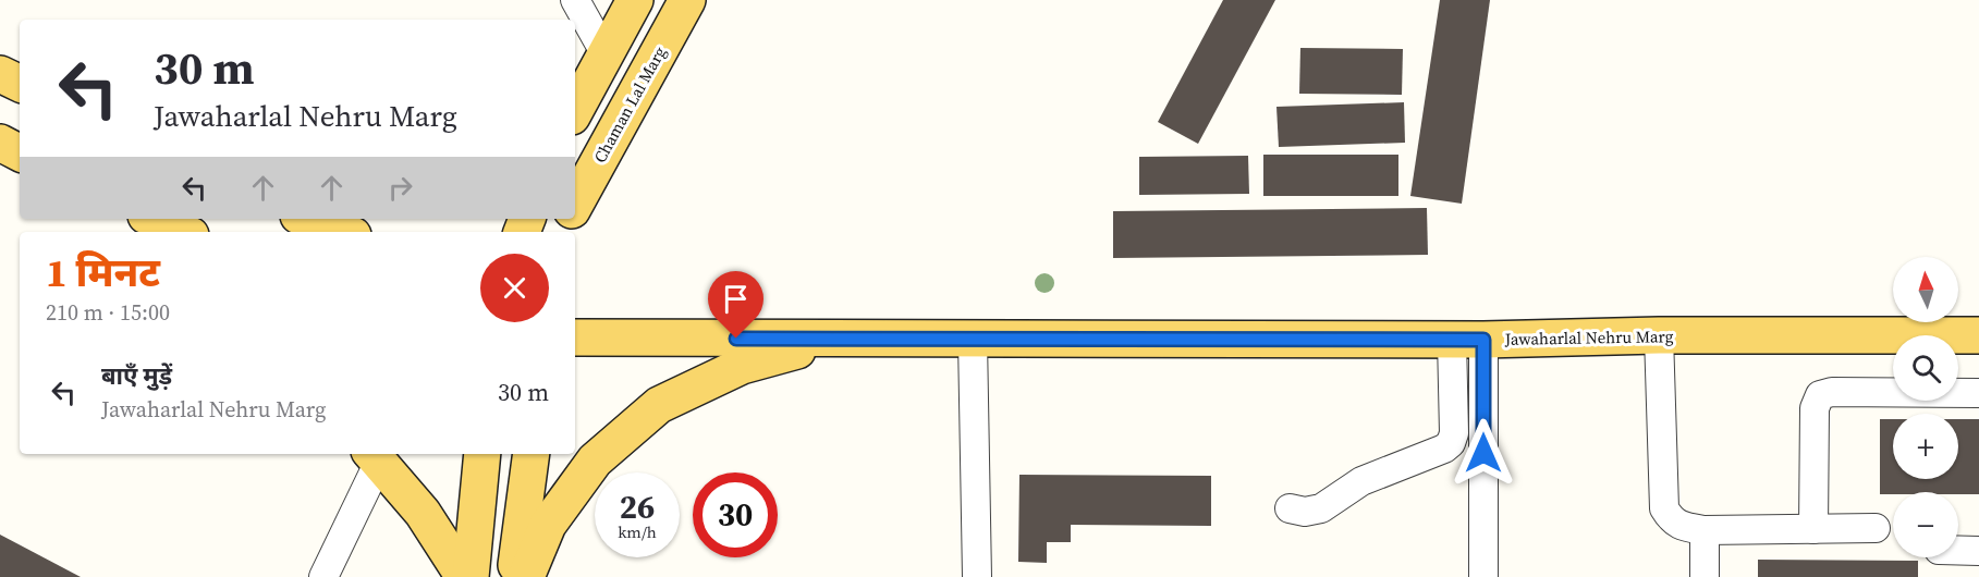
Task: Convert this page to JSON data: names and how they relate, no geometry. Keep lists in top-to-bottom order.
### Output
{
  "streets": {
    "main road": ["Chaman Lal Marg", "Jawaharlal Nehru Marg"]
  },
  "north": "top",
  "page": {
    "turn": ["30 m", "Jawaharlal Nehru Marg"],
    "heading": ["1 मिनट", "210 m · 15:00"],
    "map_buttons": ["+", "−"],
    "list": [
      {
        "name": "बाएँ मुड़ें",
        "note": "Jawaharlal Nehru Marg",
        "value": "30 m"
      }
    ],
    "speed": "26 km/h",
    "limit": "30"
  }
}
